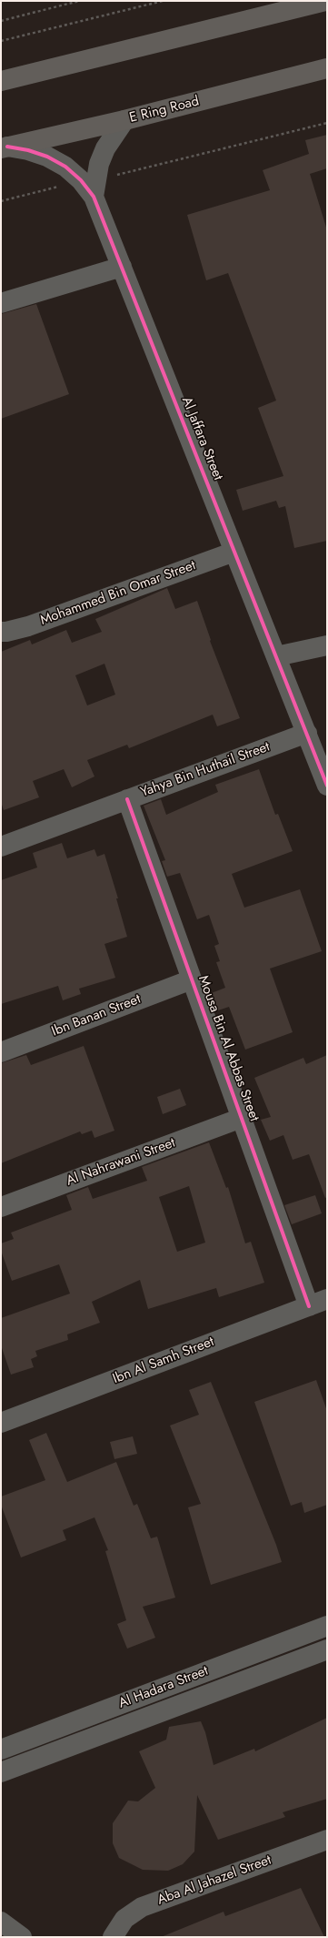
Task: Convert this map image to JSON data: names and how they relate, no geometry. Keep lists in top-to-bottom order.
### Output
{
  "streets": {
    "main road": ["E Ring Road"],
    "street": [
      "Al Jaffara Street",
      "Mohammed Bin Omar Street",
      "Yahya Bin Huthail Street",
      "Ibn Banan Street",
      "Mousa Bin Al Abbas Street",
      "Al Nahrawani Street",
      "Ibn Al Samh Street",
      "Al Hadara Street",
      "Aba Al Jahazel Street"
    ]
  },
  "crossings": [
    ["E Ring Road", "Al Jaffara Street"],
    ["Al Jaffara Street", "Mohammed Bin Omar Street"],
    ["Al Jaffara Street", "Yahya Bin Huthail Street"],
    ["Yahya Bin Huthail Street", "Mousa Bin Al Abbas Street"],
    ["Ibn Banan Street", "Mousa Bin Al Abbas Street"],
    ["Mousa Bin Al Abbas Street", "Al Nahrawani Street"],
    ["Mousa Bin Al Abbas Street", "Ibn Al Samh Street"]
  ]
}
